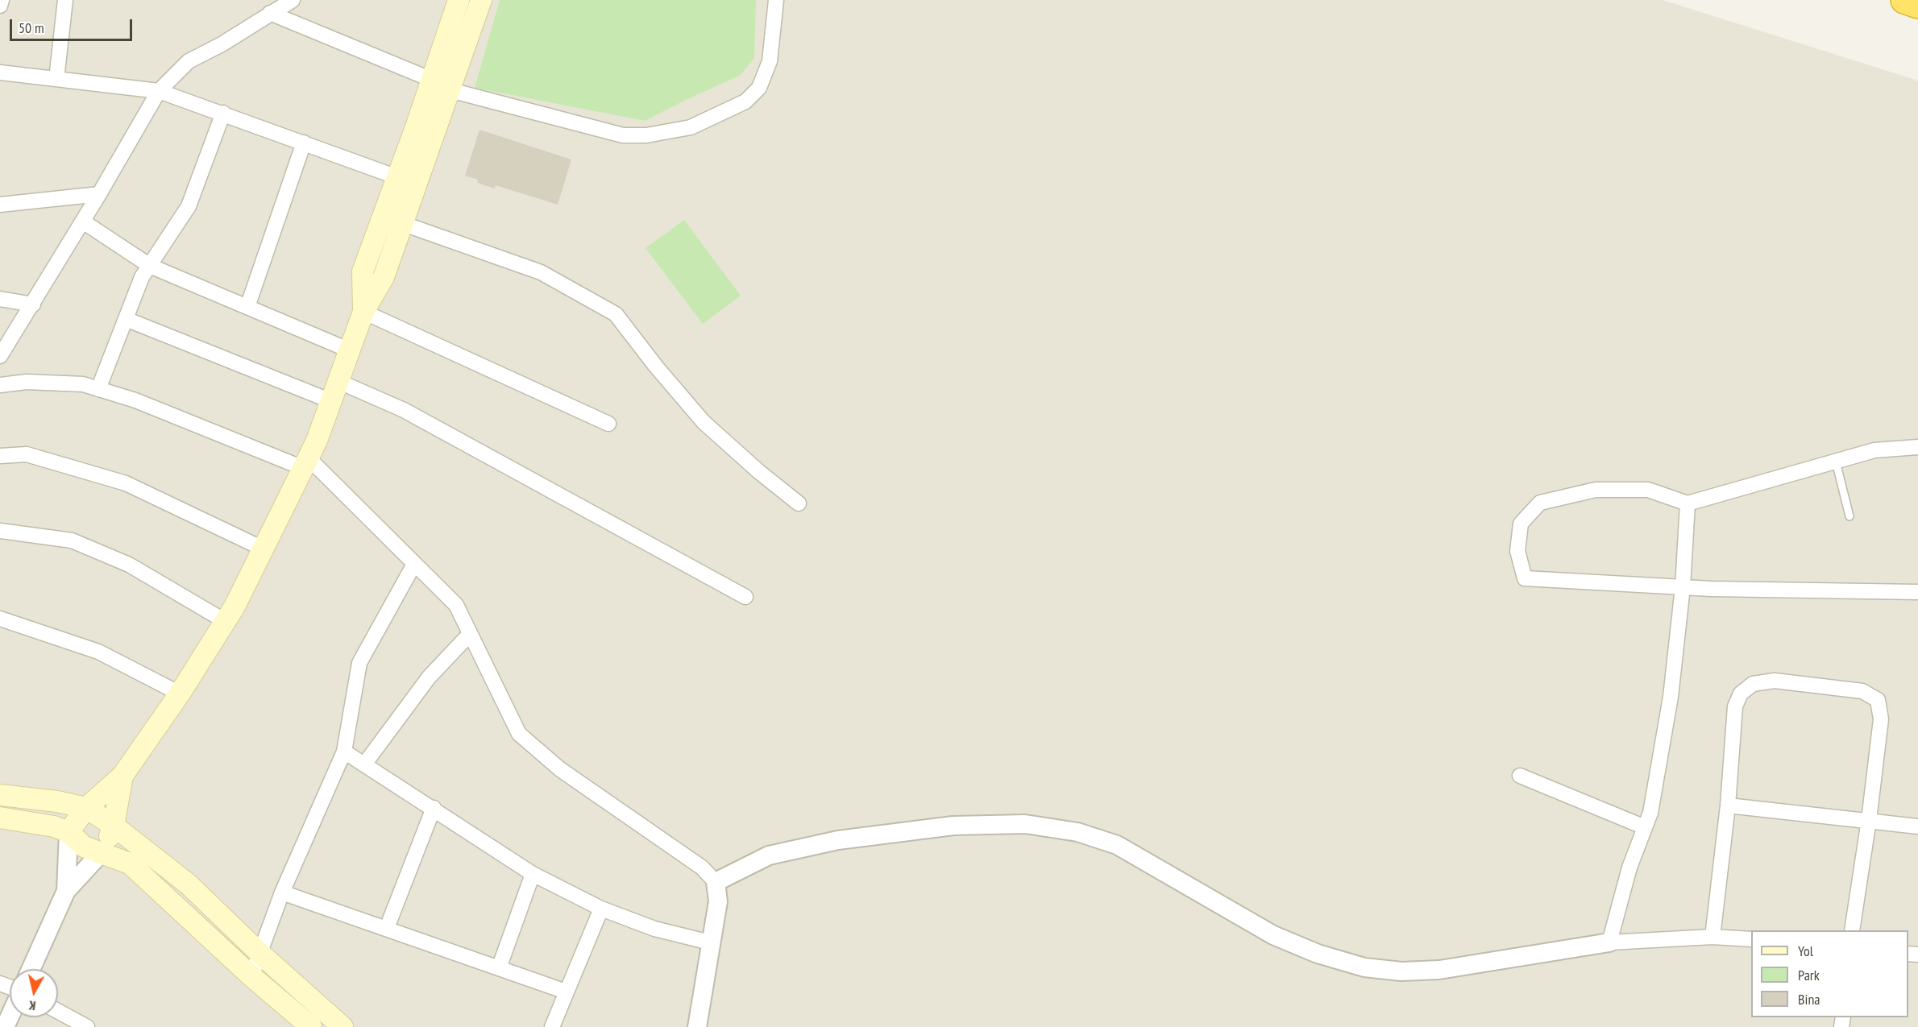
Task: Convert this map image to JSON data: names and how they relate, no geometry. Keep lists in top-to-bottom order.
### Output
{
  "legend": ["Yol", "Park", "Bina"],
  "scale_bar": "50 m",
  "north": "bottom"
}
